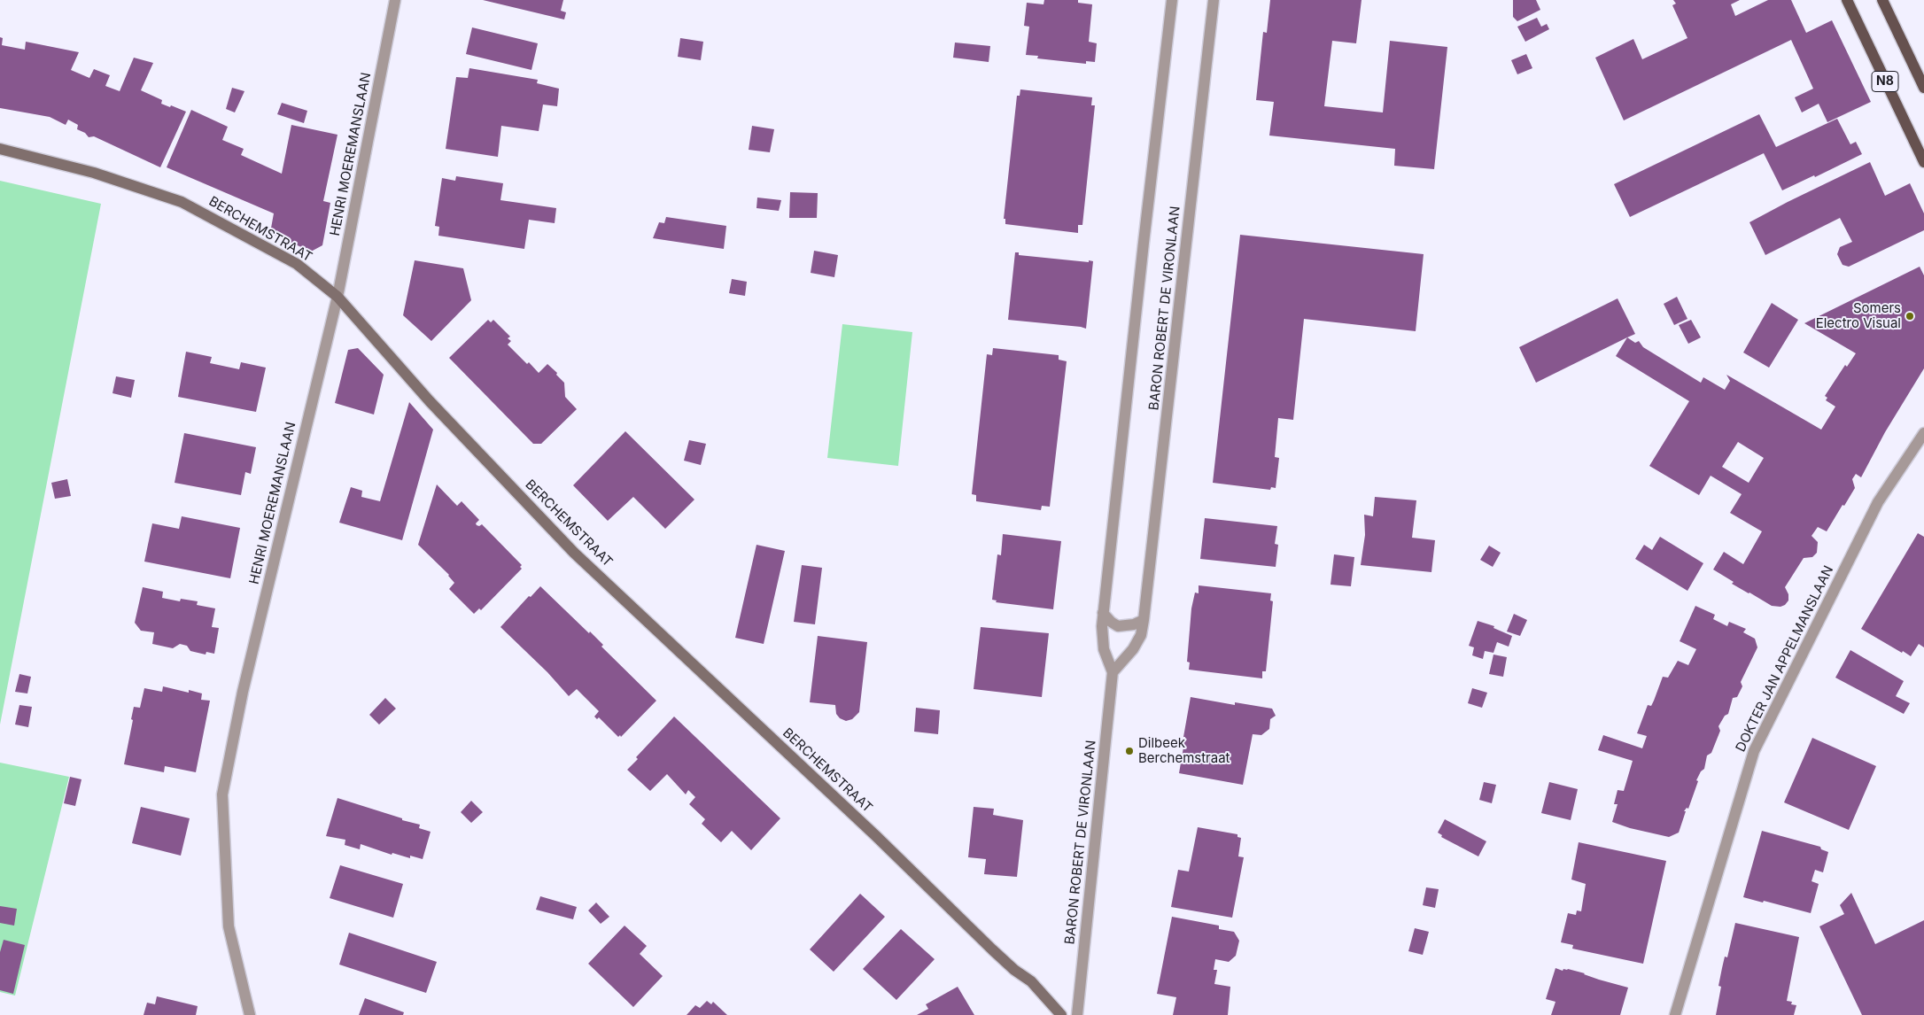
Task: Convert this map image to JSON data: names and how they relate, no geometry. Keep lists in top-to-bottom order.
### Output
{
  "streets": {
    "main road": ["N8"],
    "street": [
      "HENRI MOEREMANSLAAN",
      "BERCHEMSTRAAT",
      "BARON ROBERT DE VIRONLAAN",
      "DOKTER JAN APPELMANSLAAN"
    ]
  },
  "crossings": [
    ["HENRI MOEREMANSLAAN", "BERCHEMSTRAAT"]
  ],
  "places": ["Somers Electro Visual", "Dilbeek Berchemstraat"]
}
